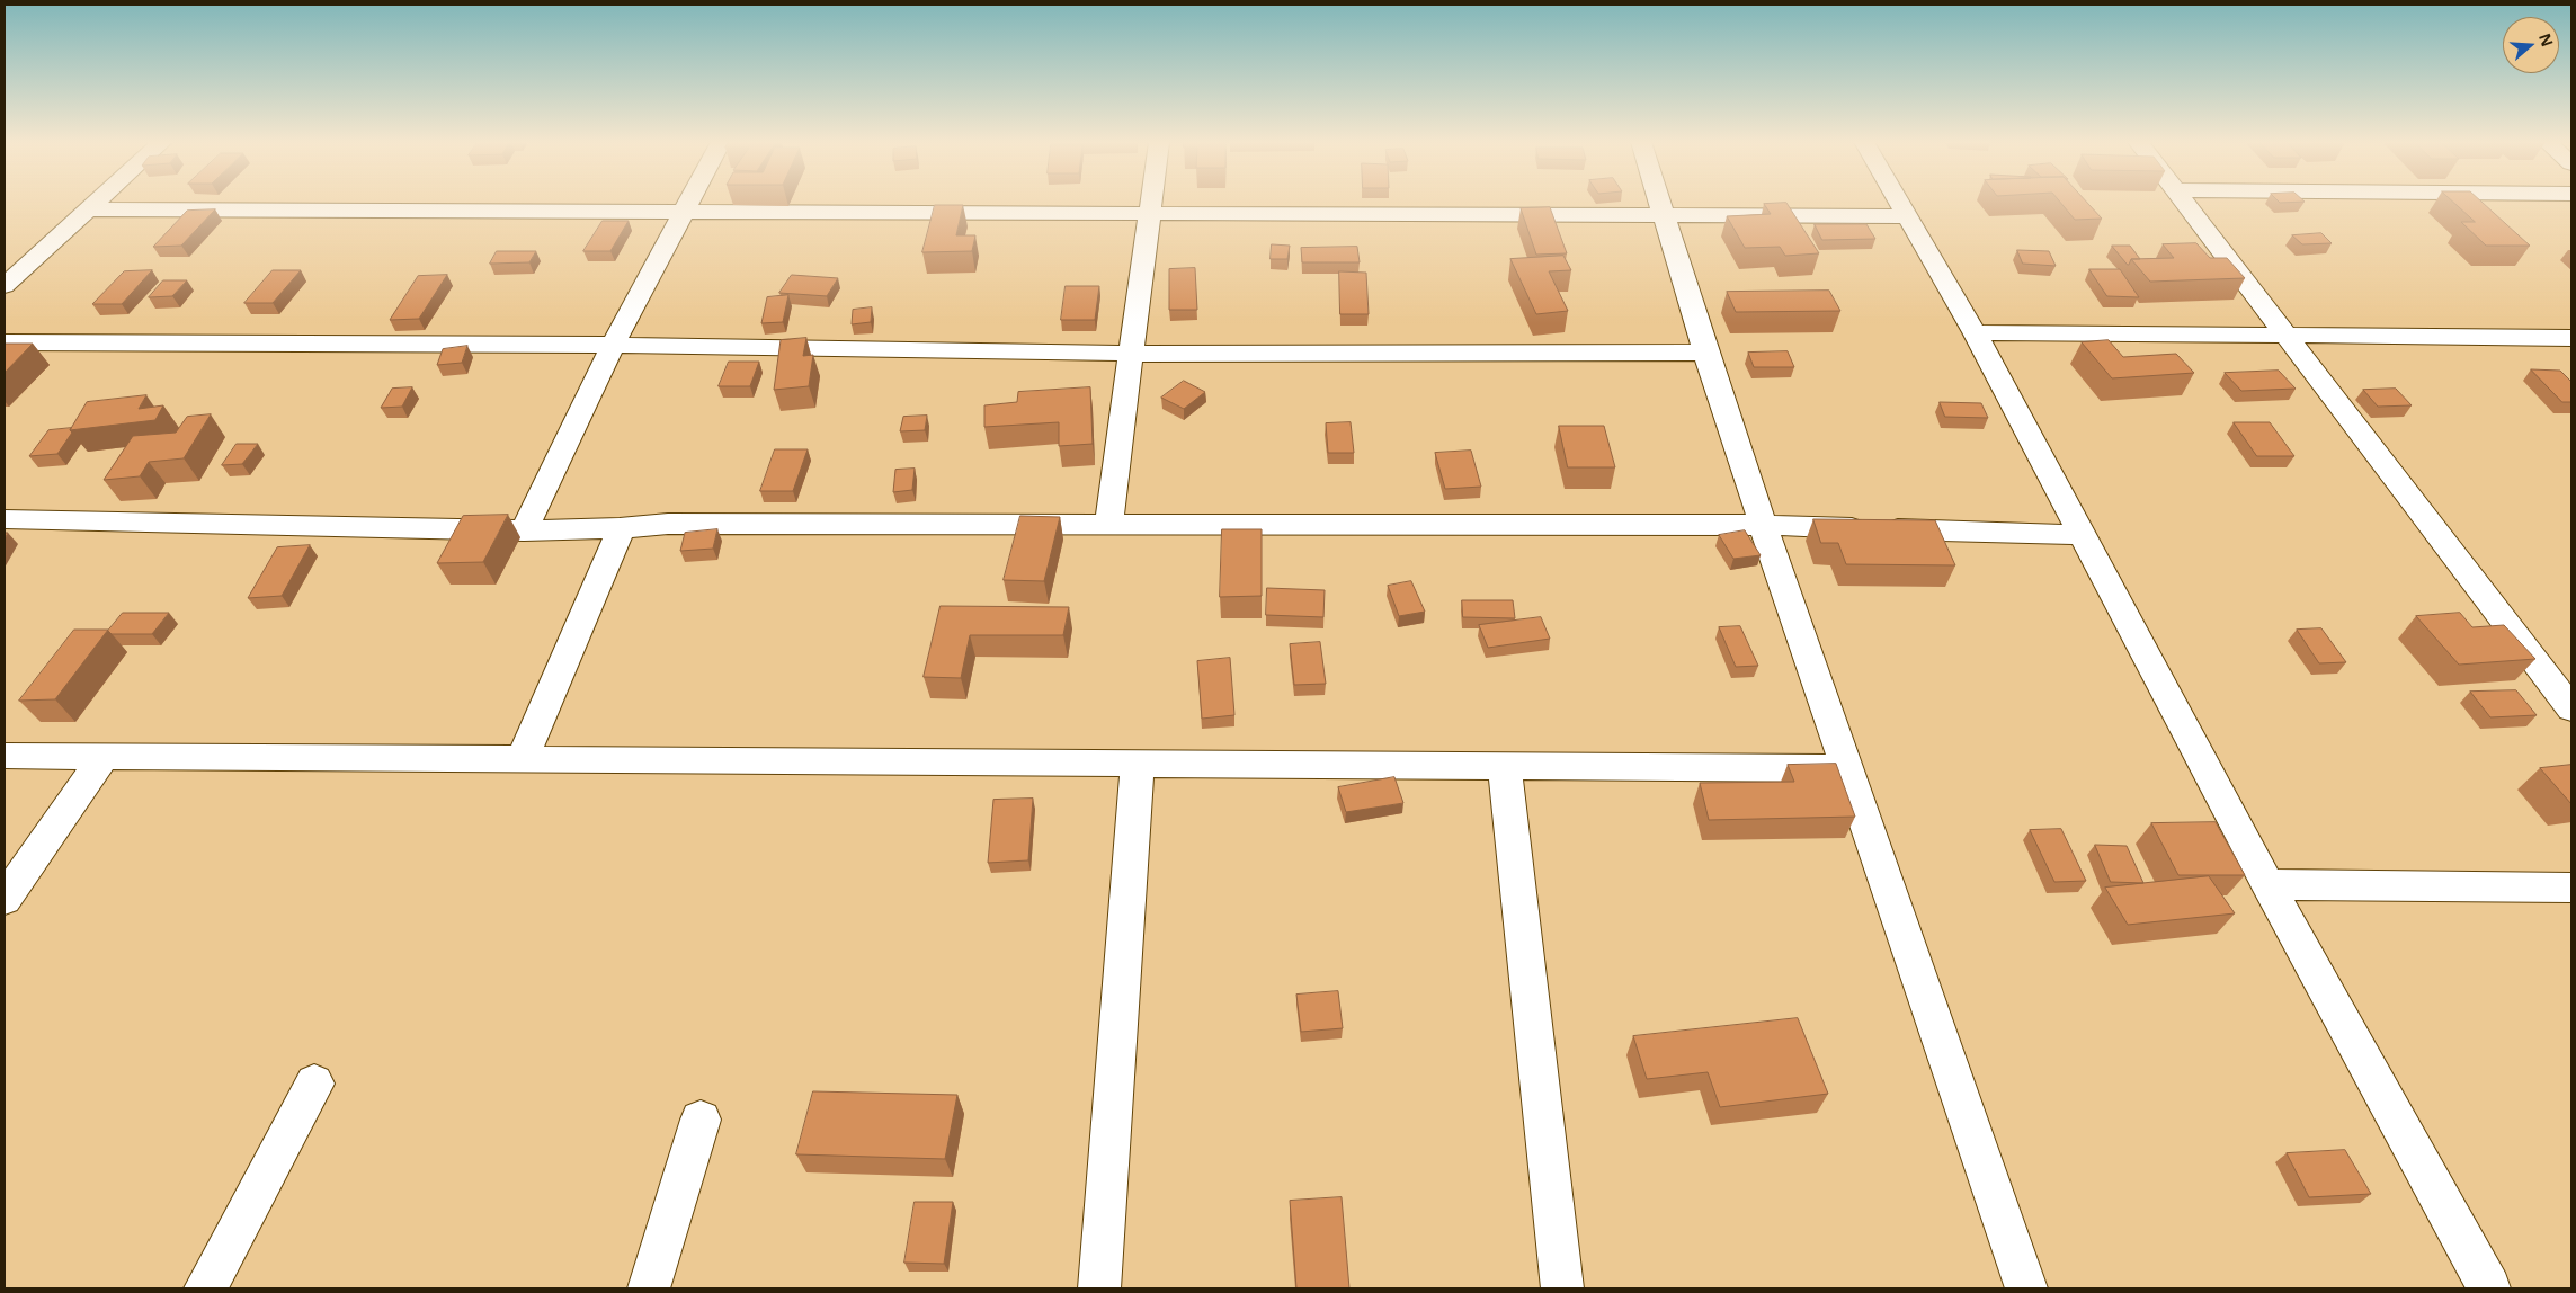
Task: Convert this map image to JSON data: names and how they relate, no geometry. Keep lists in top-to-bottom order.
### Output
{
  "north": "right"
}
